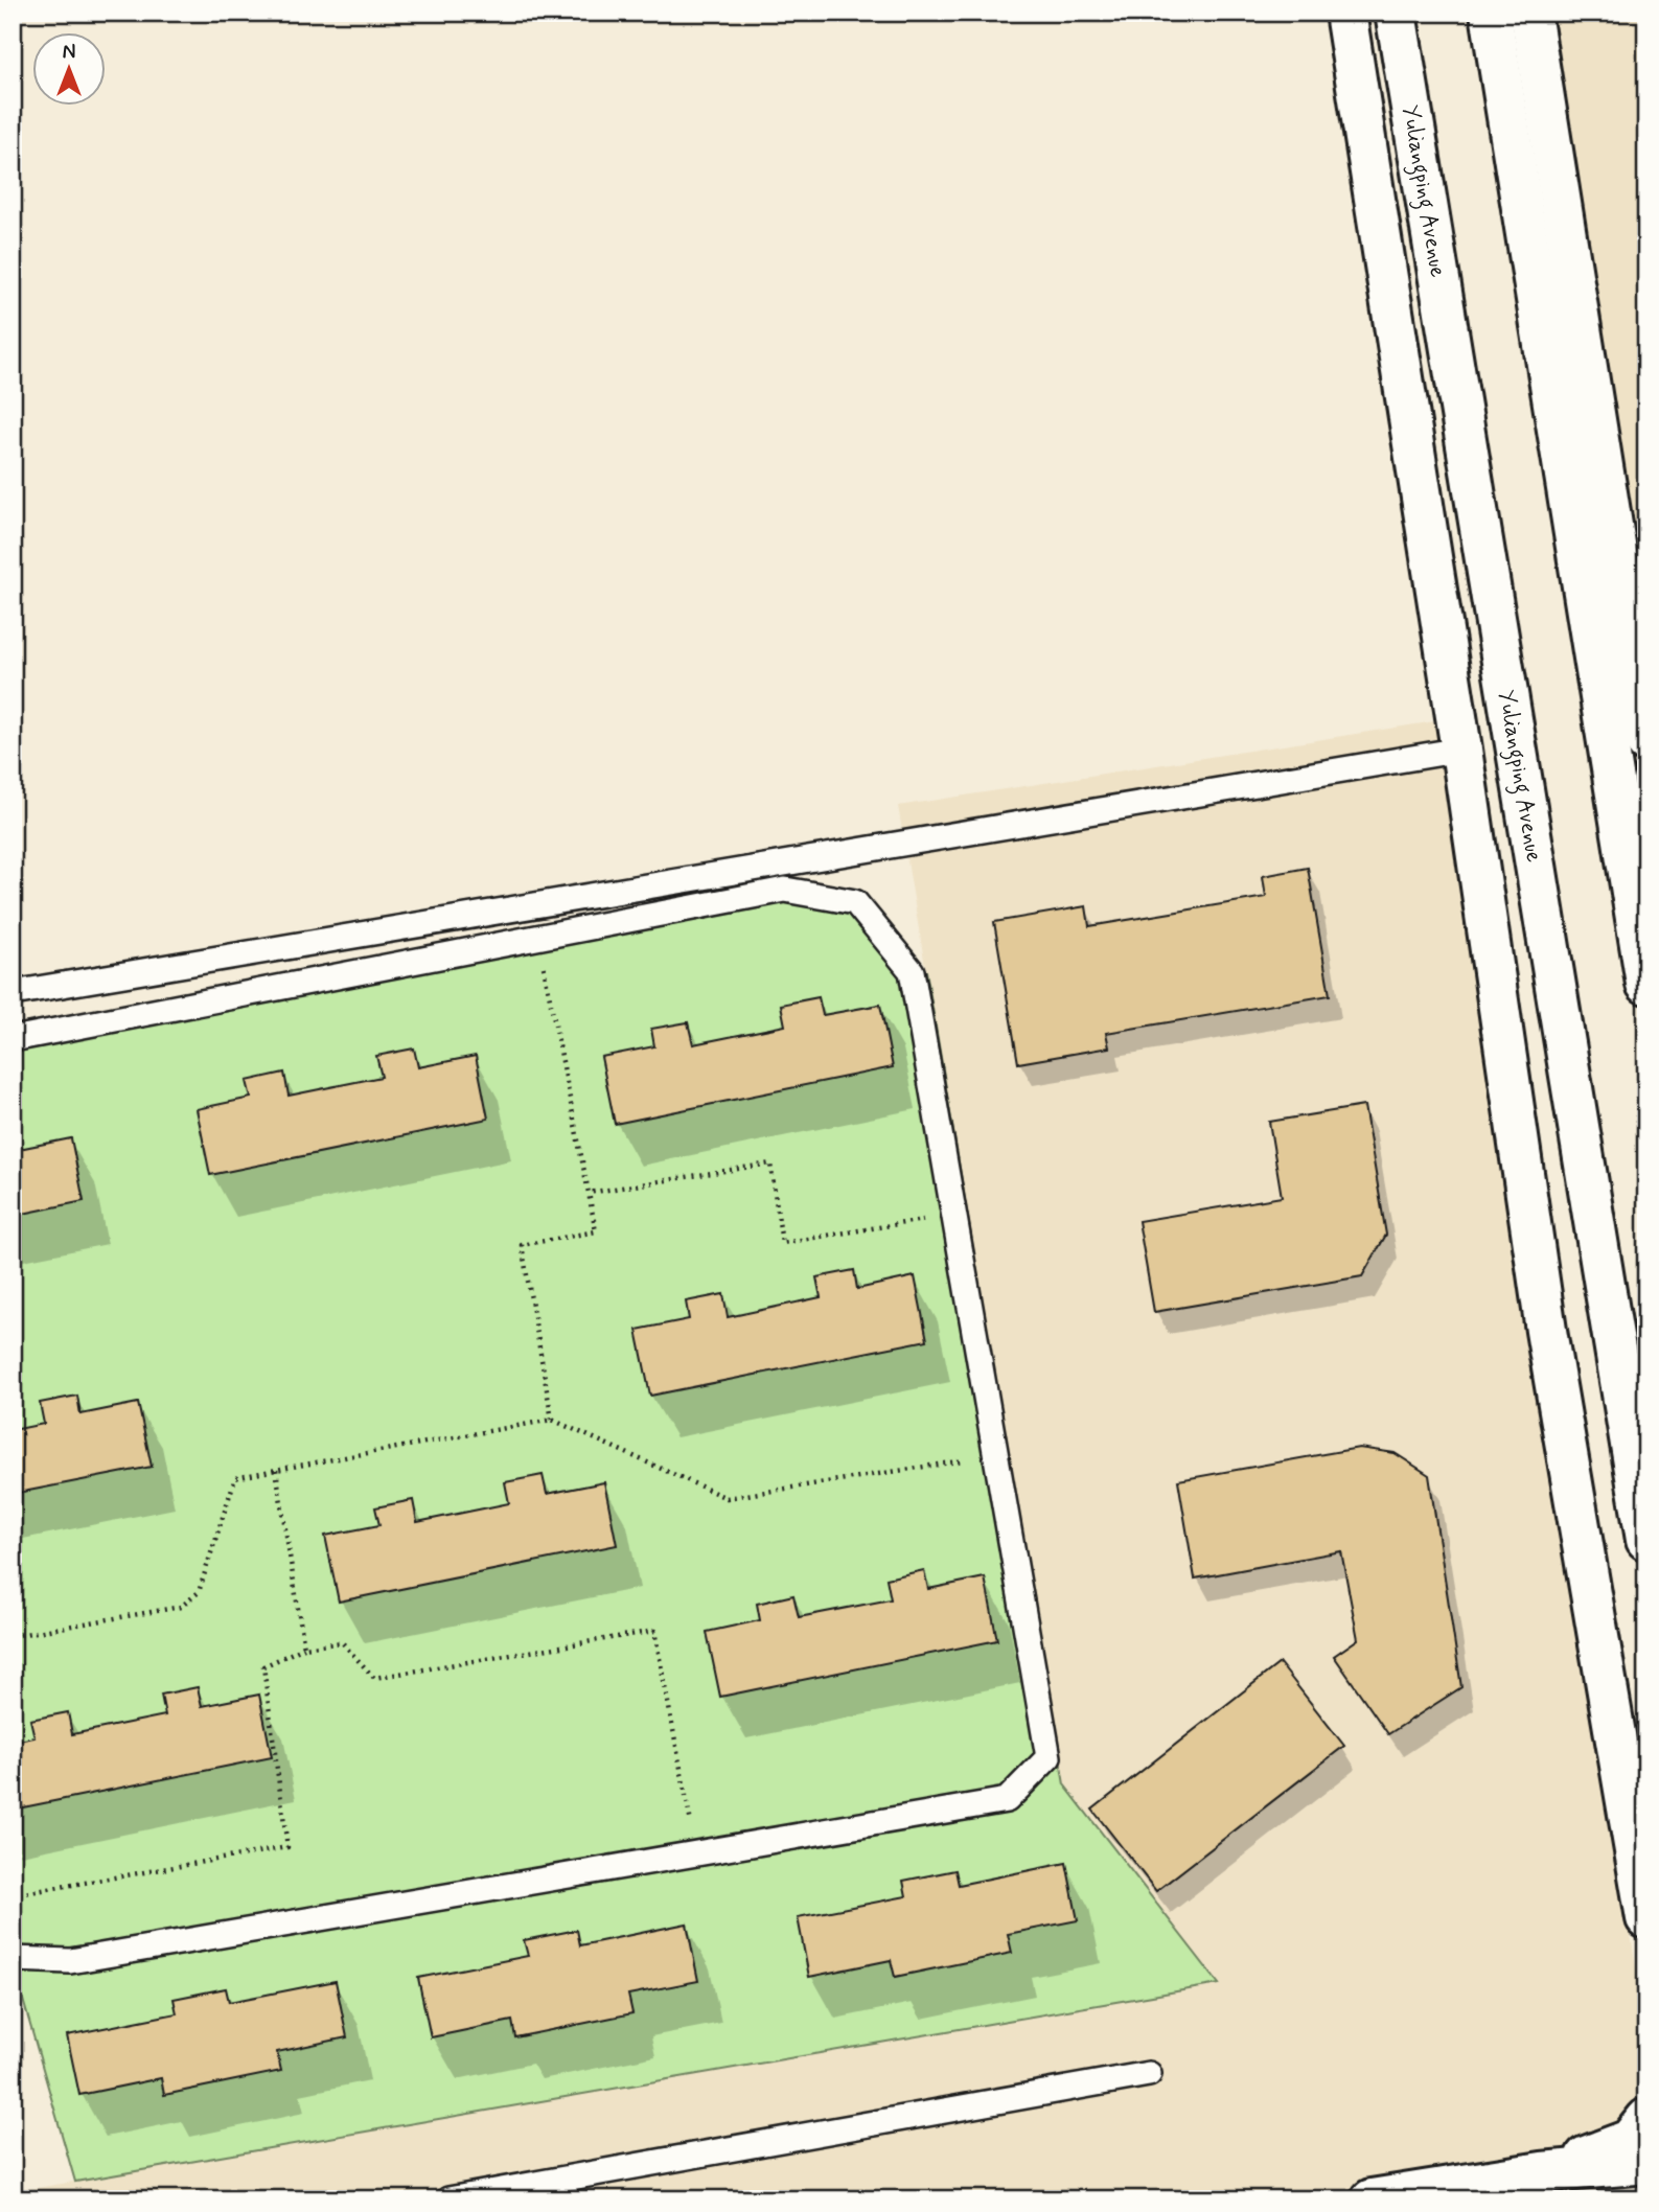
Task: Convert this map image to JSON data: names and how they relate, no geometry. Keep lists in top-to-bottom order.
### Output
{
  "streets": {
    "main road": ["Yuliangping Avenue"]
  },
  "north": "top"
}
